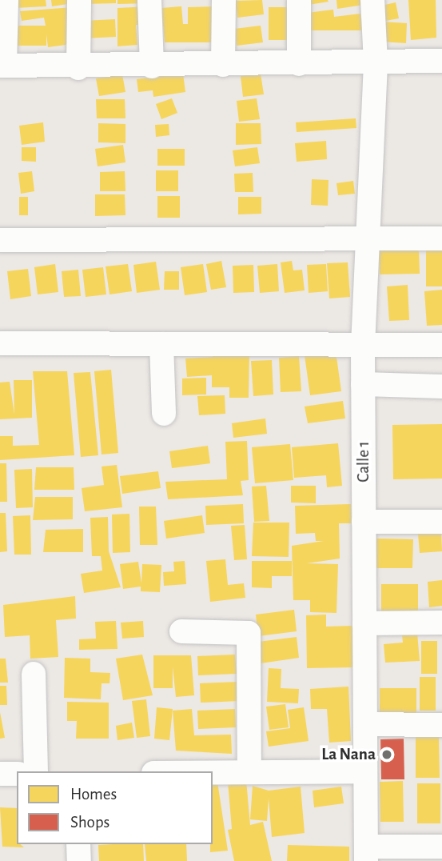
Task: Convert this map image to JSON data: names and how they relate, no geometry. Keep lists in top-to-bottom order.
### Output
{
  "streets": {
    "street": ["Calle 1"]
  },
  "places": ["La Nana"],
  "legend": ["Homes", "Shops"]
}
